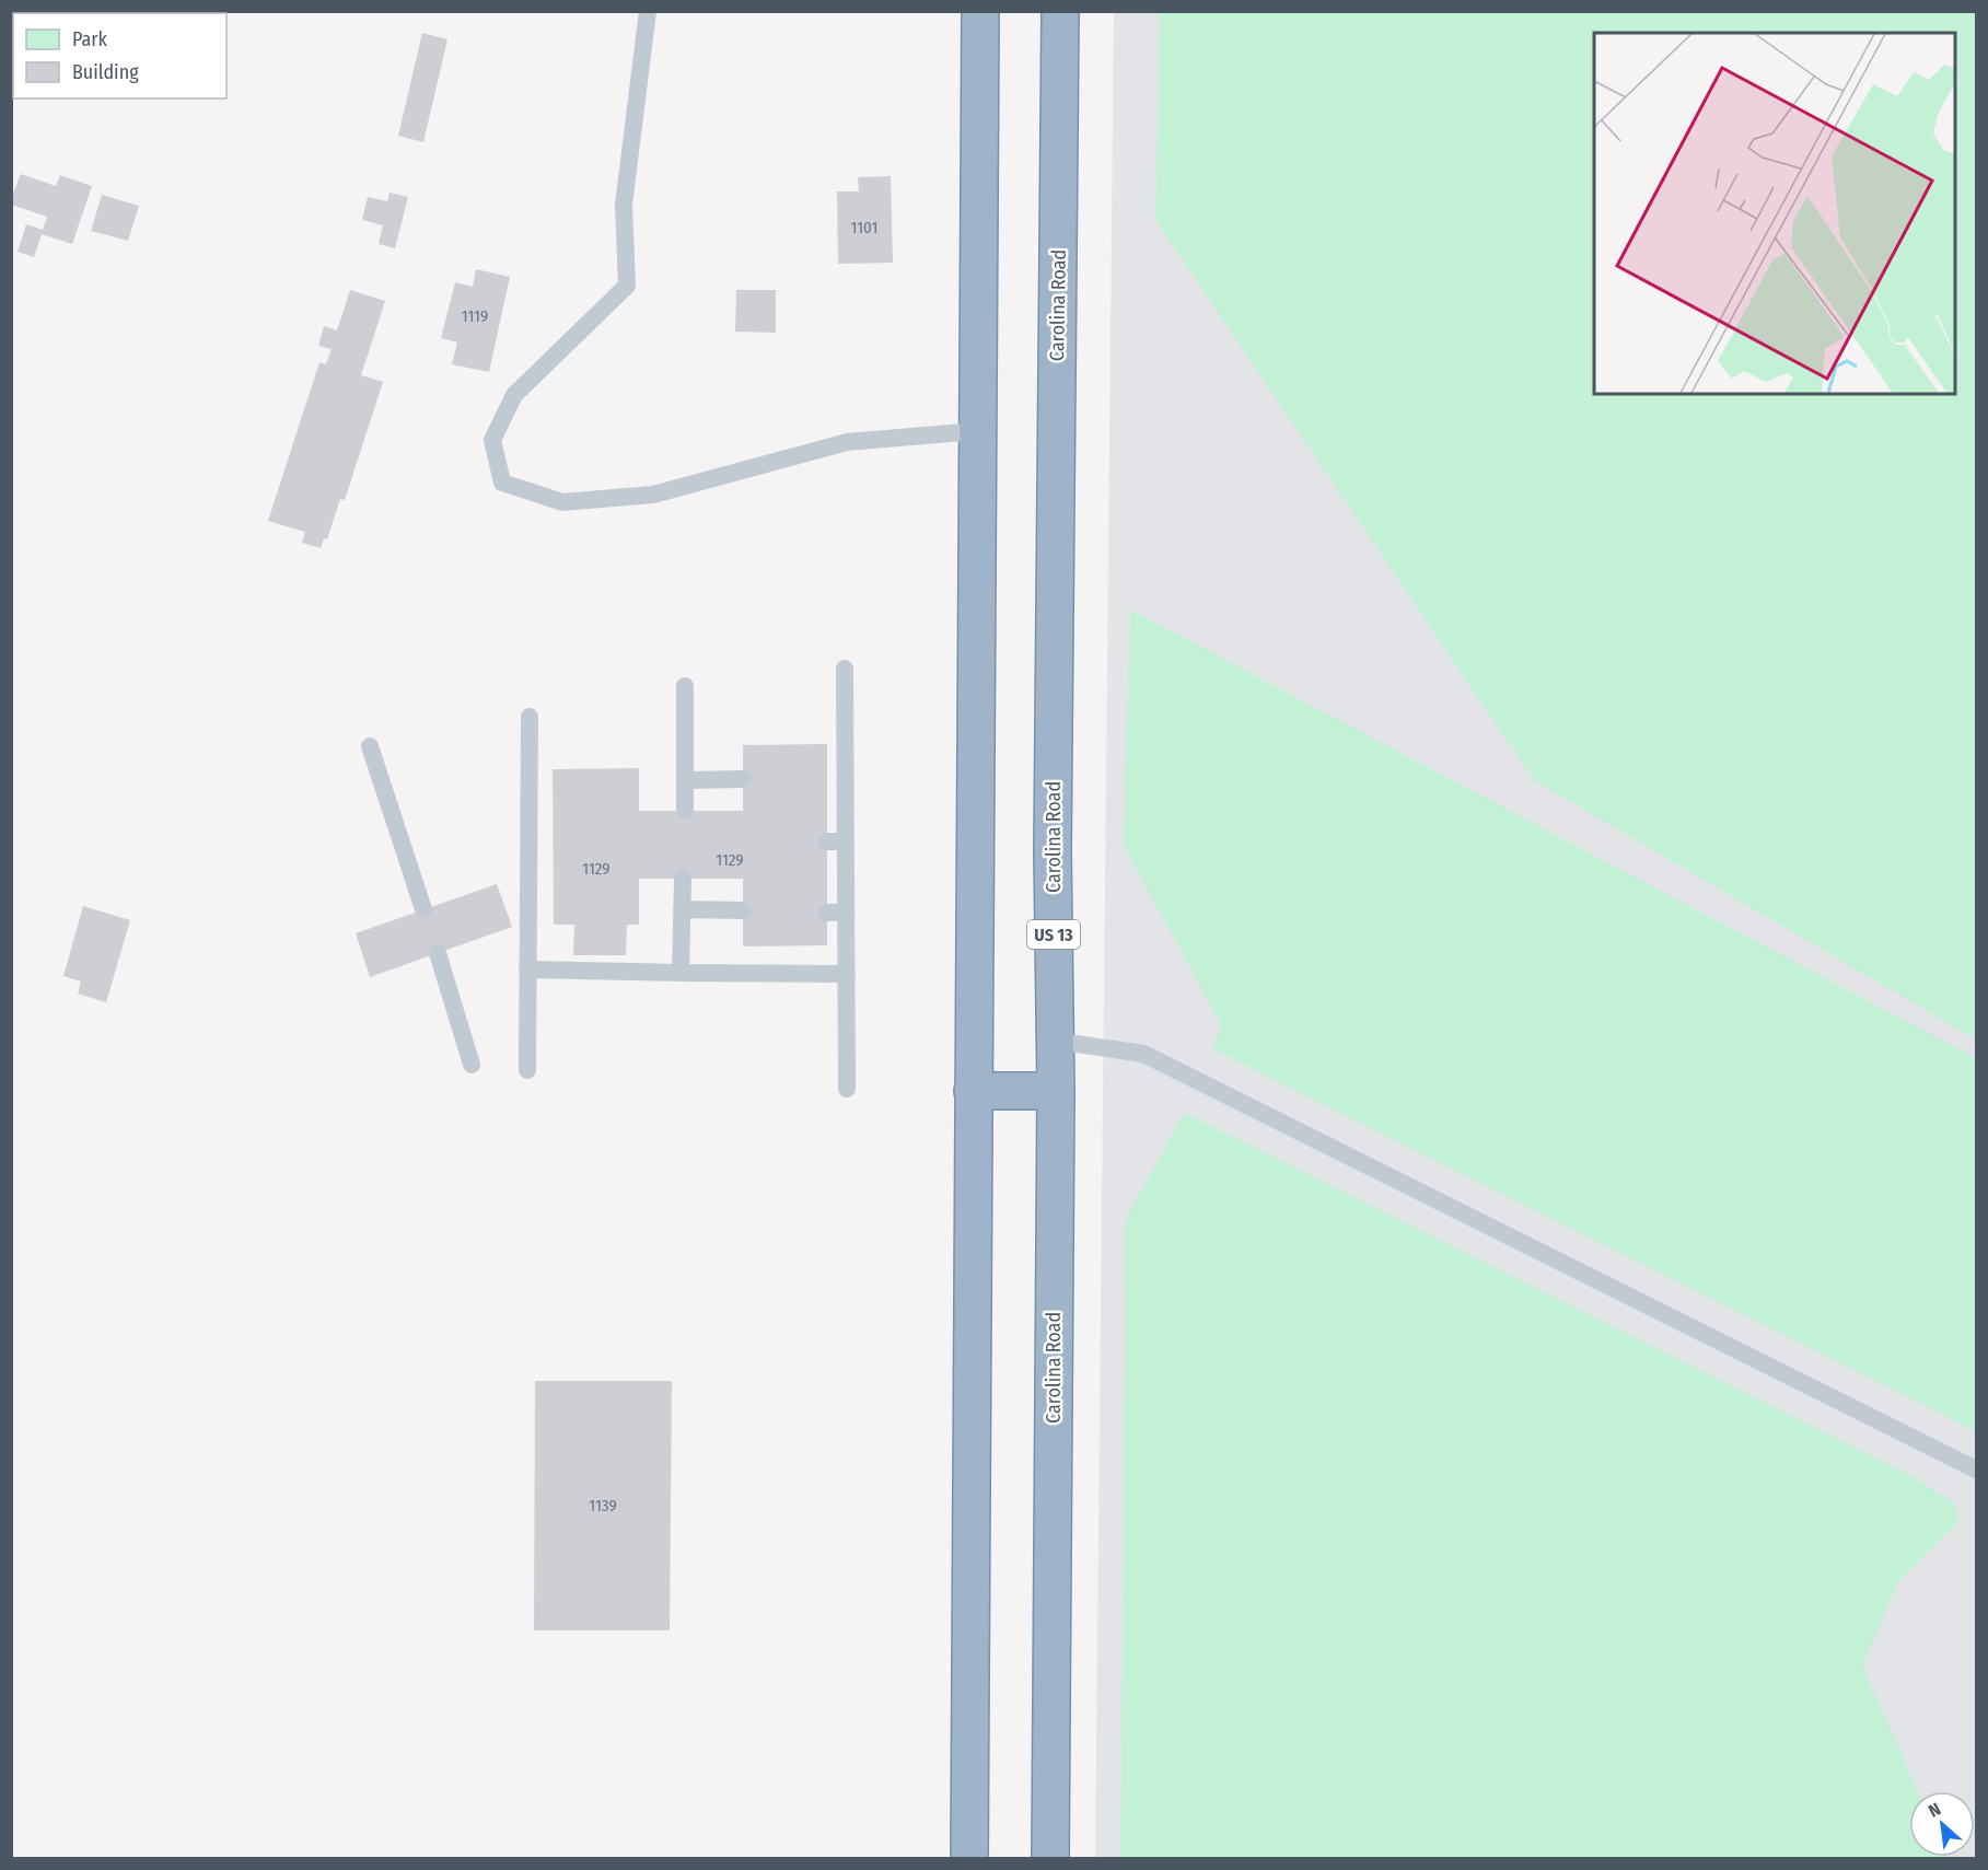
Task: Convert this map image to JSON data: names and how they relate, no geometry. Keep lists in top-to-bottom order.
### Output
{
  "streets": {
    "highway": ["Carolina Road", "US 13"]
  },
  "house_numbers": [
    "1101",
    "1119",
    "1129",
    "1129",
    "1139"
  ],
  "legend": ["Park", "Building"],
  "north": "top left"
}
